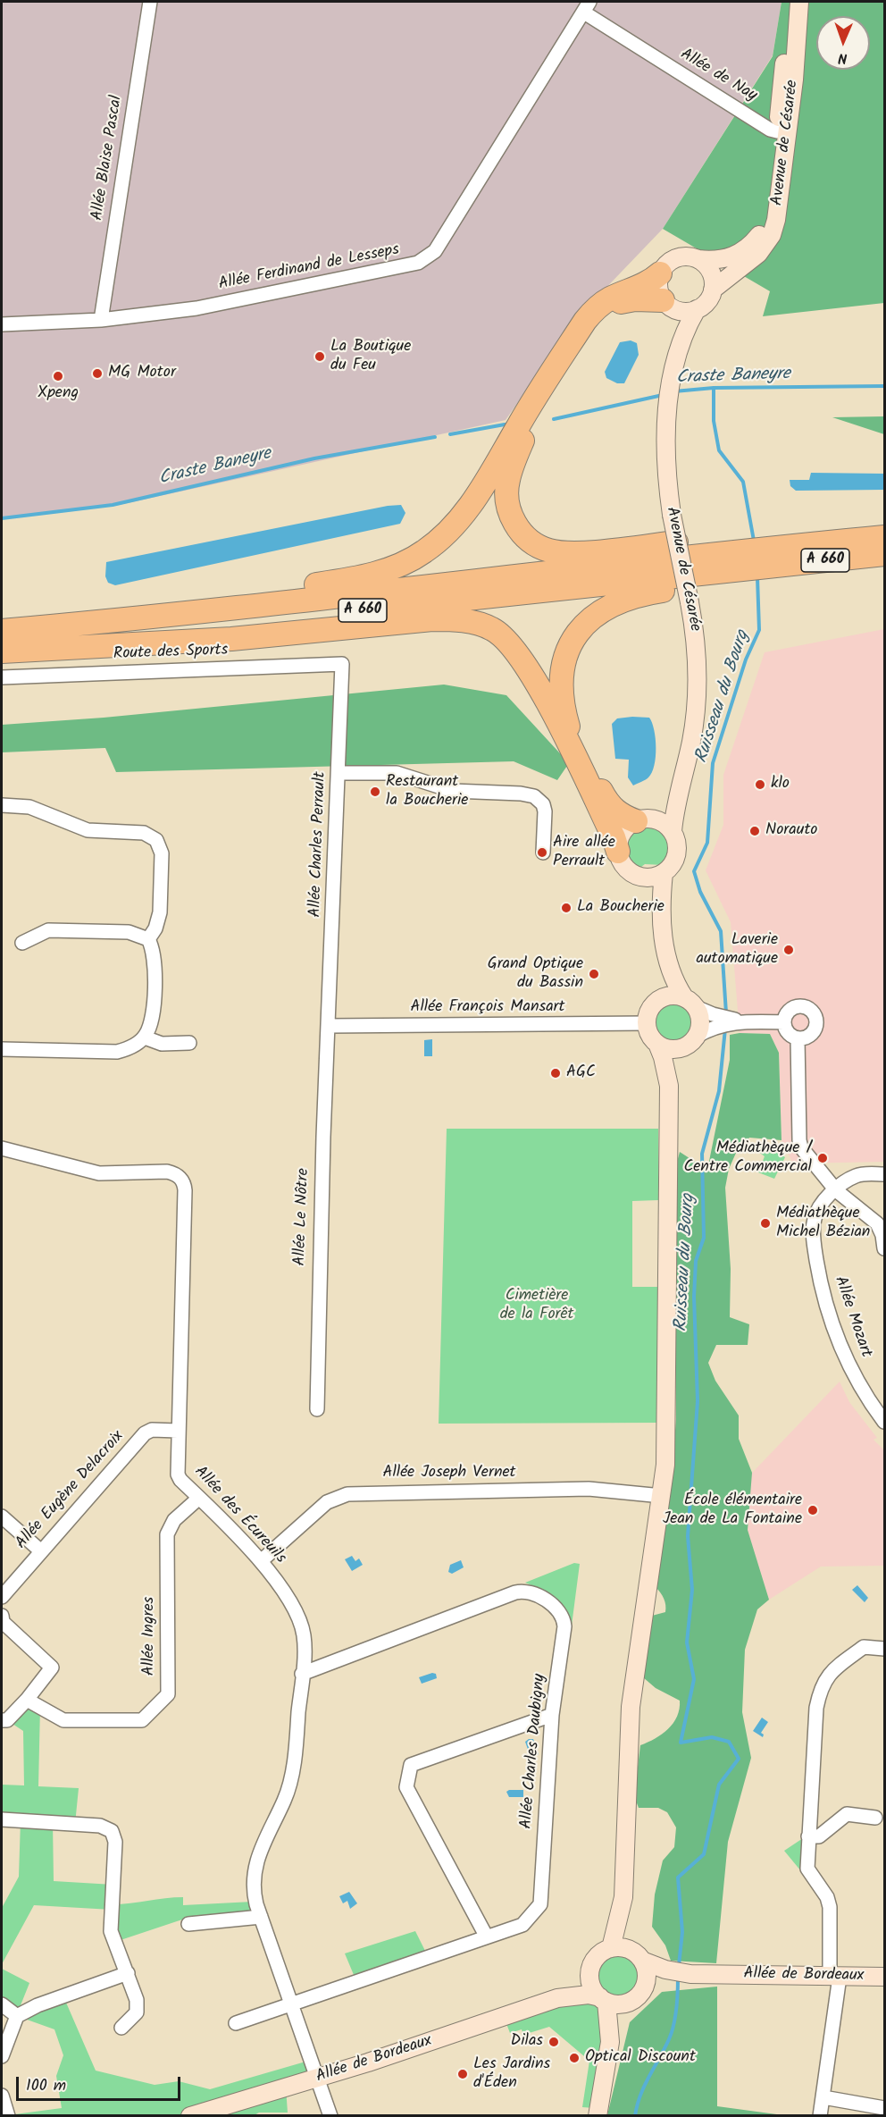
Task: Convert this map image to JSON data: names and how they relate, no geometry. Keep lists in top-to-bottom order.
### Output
{
  "streets": {
    "highway": ["A 660"],
    "street": [
      "Allée de Nay",
      "Avenue de Césarée",
      "Allée Blaise Pascal",
      "Allée Ferdinand de Lesseps",
      "Route des Sports",
      "Allée Charles Perrault",
      "Allée François Mansart",
      "Allée Le Nôtre",
      "Allée Mozart",
      "Allée Joseph Vernet",
      "Allée Eugène Delacroix",
      "Allée des Écureuils",
      "Allée Ingres",
      "Allée Charles Daubigny",
      "Allée de Bordeaux"
    ]
  },
  "crossings": [
    ["Allée de Nay", "Avenue de Césarée"],
    ["Allée de Nay", "Allée Ferdinand de Lesseps"],
    ["Allée Blaise Pascal", "Allée Ferdinand de Lesseps"],
    ["Route des Sports", "Allée Charles Perrault"],
    ["Allée Charles Perrault", "Allée François Mansart"],
    ["Allée Charles Perrault", "Allée Le Nôtre"],
    ["Allée François Mansart", "Allée Le Nôtre"],
    ["Allée Joseph Vernet", "Allée des Écureuils"],
    ["Allée Eugène Delacroix", "Allée des Écureuils"],
    ["Allée des Écureuils", "Allée Ingres"],
    ["Allée des Écureuils", "Allée Charles Daubigny"],
    ["Allée des Écureuils", "Allée de Bordeaux"]
  ],
  "water": ["Craste Baneyre", "Ruisseau du Bourg"],
  "parks": ["Cimetière de la Forêt"],
  "places": [
    "La Boutique du Feu",
    "MG Motor",
    "Xpeng",
    "klo",
    "Restaurant la Boucherie",
    "Norauto",
    "Aire allée Perrault",
    "La Boucherie",
    "Laverie automatique",
    "Grand Optique du Bassin",
    "AGC",
    "Médiathèque / Centre Commercial",
    "Médiathèque Michel Bézian",
    "École élémentaire Jean de La Fontaine",
    "Dilas",
    "Optical Discount",
    "Les Jardins d'Éden"
  ],
  "scale_bar": "100 m",
  "north": "bottom"
}
